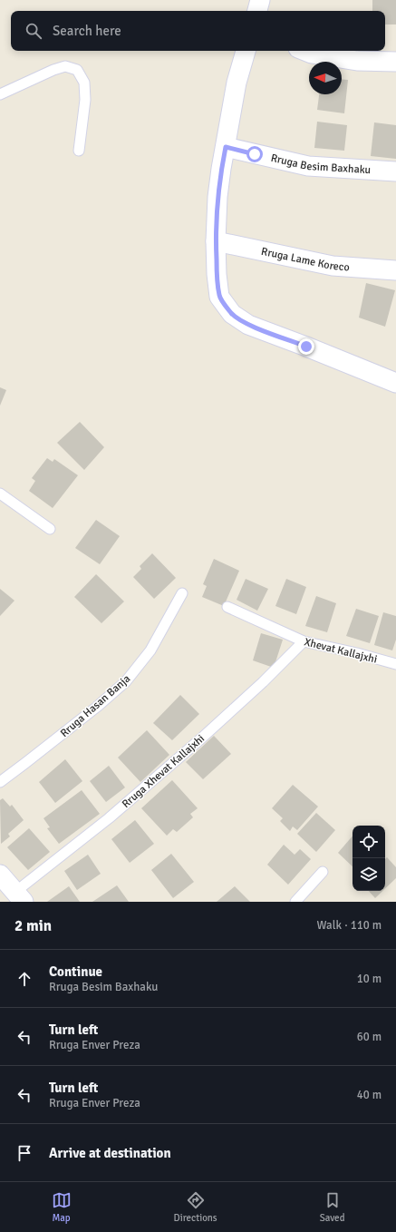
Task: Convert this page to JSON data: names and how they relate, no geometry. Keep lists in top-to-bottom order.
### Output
{
  "streets": {
    "street": ["Rruga Besim Baxhaku", "Rruga Lame Koreco"],
    "lane": ["Xhevat Kallajxhi", "Rruga Hasan Banja", "Rruga Xhevat Kallajxhi"]
  },
  "crossings": [
    ["Xhevat Kallajxhi", "Rruga Xhevat Kallajxhi"]
  ],
  "north": "left",
  "page": {
    "search": "Search here",
    "heading": ["2 min", "Walk · 110 m"],
    "list": [
      ["Continue", "Rruga Besim Baxhaku", "10 m"],
      ["Turn left", "Rruga Enver Preza", "60 m"],
      ["Turn left", "Rruga Enver Preza", "40 m"],
      "Arrive at destination"
    ],
    "nav": ["Map", "Directions", "Saved"]
  }
}
